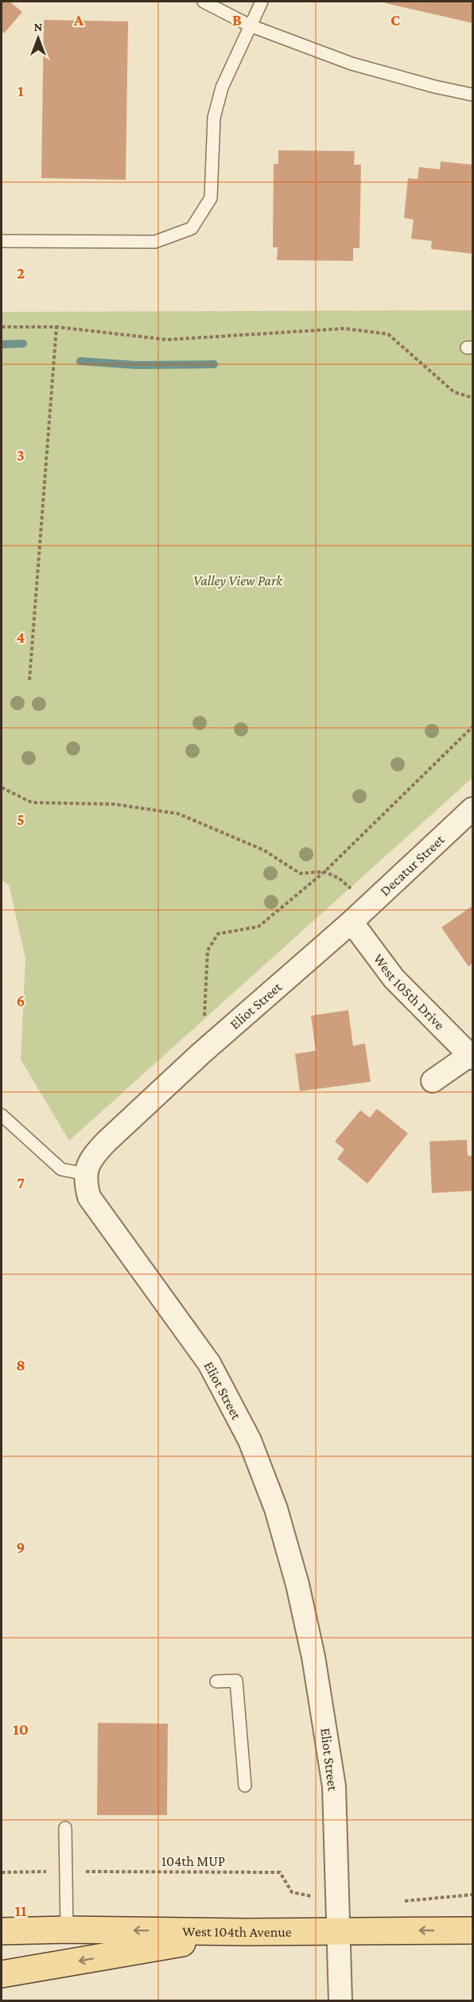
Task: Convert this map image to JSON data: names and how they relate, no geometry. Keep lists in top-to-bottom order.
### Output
{
  "streets": {
    "main road": ["West 104th Avenue"],
    "street": ["Decatur Street", "West 105th Drive", "Eliot Street"],
    "path": ["104th MUP"]
  },
  "crossings": [
    ["Decatur Street", "West 105th Drive"],
    ["Decatur Street", "Eliot Street"],
    ["West 105th Drive", "Eliot Street"],
    ["Eliot Street", "West 104th Avenue"]
  ],
  "parks": ["Valley View Park"],
  "north": "top",
  "grid": {
    "columns": ["A", "B", "C"],
    "rows": [
      "1",
      "2",
      "3",
      "4",
      "5",
      "6",
      "7",
      "8",
      "9",
      "10",
      "11"
    ]
  }
}
